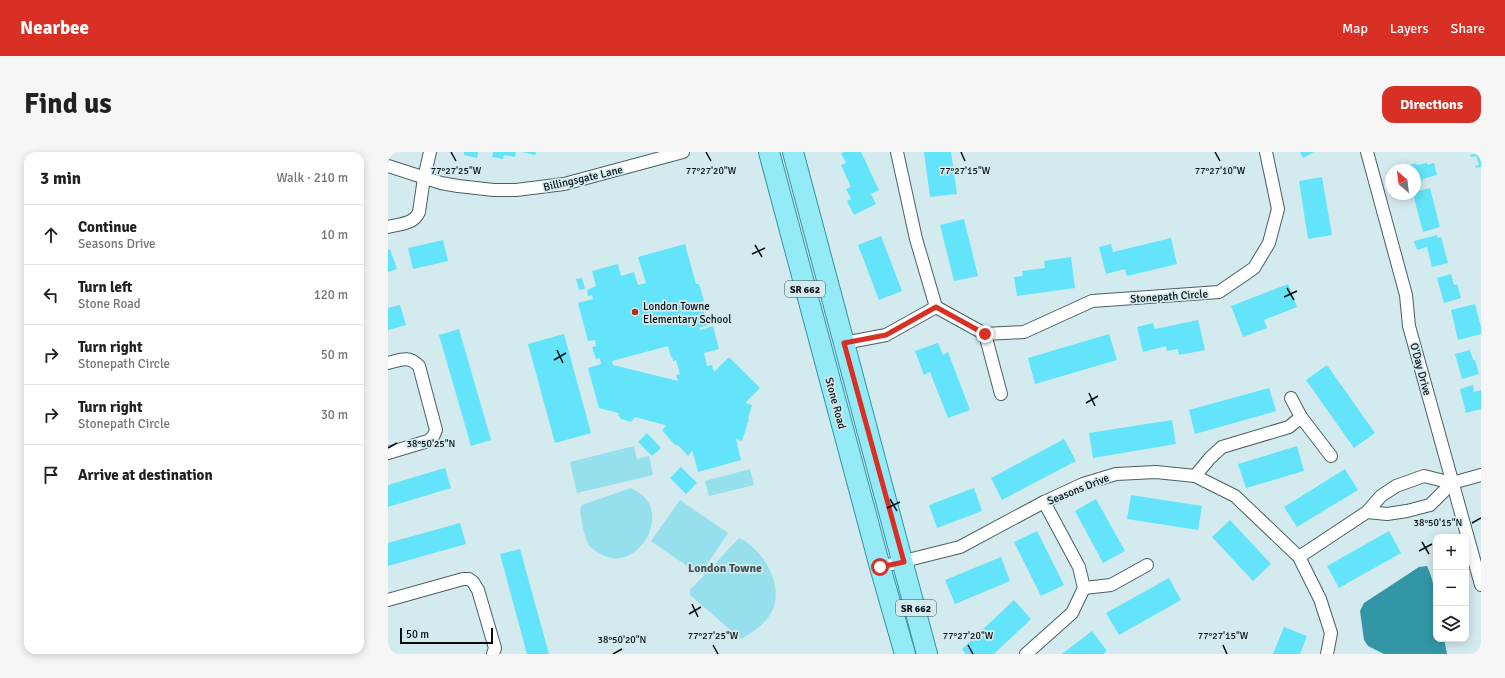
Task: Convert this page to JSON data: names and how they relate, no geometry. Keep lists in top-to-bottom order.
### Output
{
  "streets": {
    "main road": ["SR 662", "Stone Road"],
    "street": [
      "Billingsgate Lane",
      "Stonepath Circle",
      "O'Day Drive",
      "Seasons Drive"
    ]
  },
  "crossings": [
    ["SR 662", "Seasons Drive"],
    ["Stone Road", "Seasons Drive"]
  ],
  "districts": ["London Towne"],
  "places": ["London Towne Elementary School"],
  "scale_bar": "50 m",
  "north": "top left",
  "page": {
    "header": "Nearbee",
    "nav": ["Map", "Layers", "Share"],
    "buttons": "Directions",
    "title": "Find us",
    "heading": ["3 min", "Walk · 210 m"],
    "list": [
      ["Continue", "Seasons Drive", "10 m"],
      ["Turn left", "Stone Road", "120 m"],
      ["Turn right", "Stonepath Circle", "50 m"],
      ["Turn right", "Stonepath Circle", "30 m"],
      "Arrive at destination"
    ],
    "map_buttons": ["+", "−"],
    "scale": "50 m"
  },
  "coordinates": [
    "77°27'25\"W",
    "77°27'20\"W",
    "77°27'15\"W",
    "77°27'10\"W",
    "38°50'25\"N",
    "38°50'15\"N",
    "38°50'20\"N"
  ]
}
